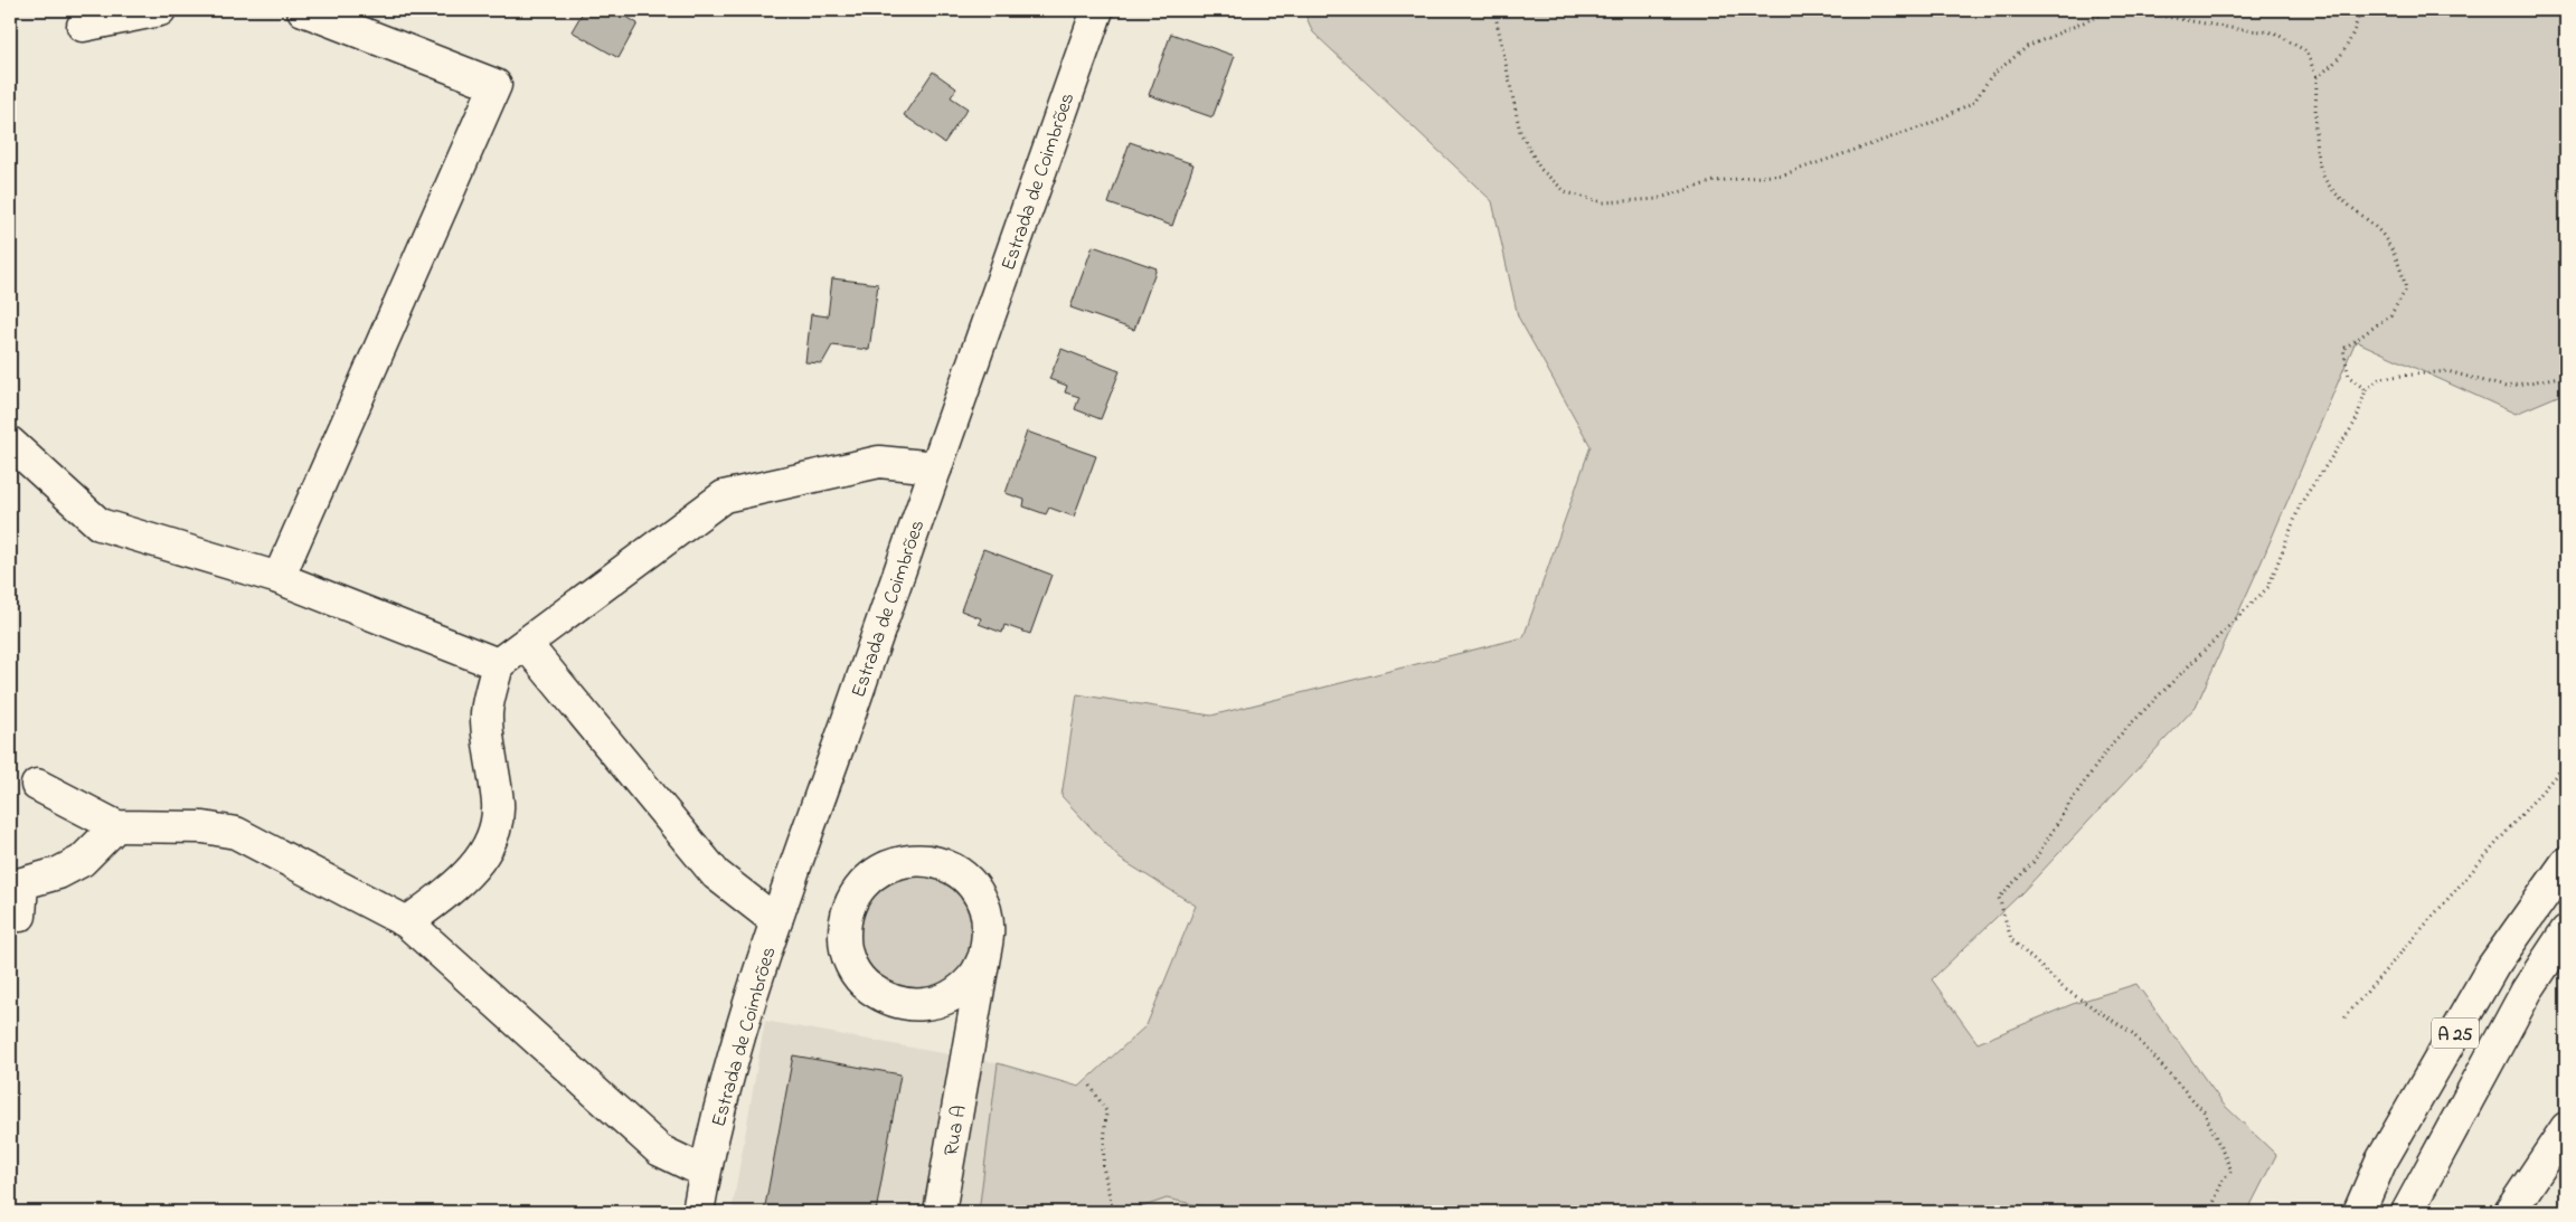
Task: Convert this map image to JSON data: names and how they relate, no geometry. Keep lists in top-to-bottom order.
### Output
{
  "streets": {
    "main road": ["Estrada de Coimbrões", "A 25", "Rua A"]
  }
}
